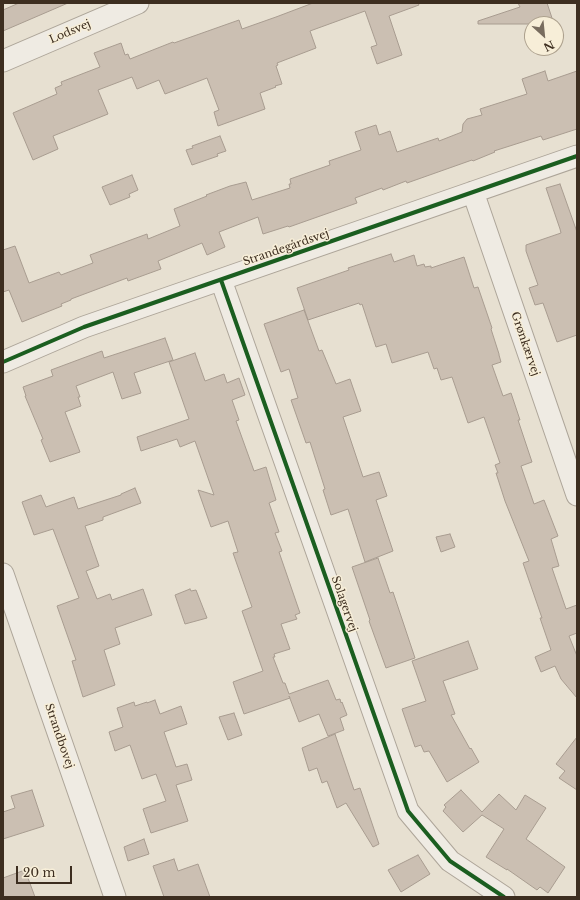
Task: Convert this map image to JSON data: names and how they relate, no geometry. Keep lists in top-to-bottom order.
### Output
{
  "streets": {
    "street": [
      "Lodsvej",
      "Strandegårdsvej",
      "Grønkærvej",
      "Solagervej",
      "Strandbovej"
    ]
  },
  "crossings": [
    ["Strandegårdsvej", "Grønkærvej"],
    ["Strandegårdsvej", "Solagervej"]
  ],
  "scale_bar": "20 m",
  "north": "bottom right"
}
